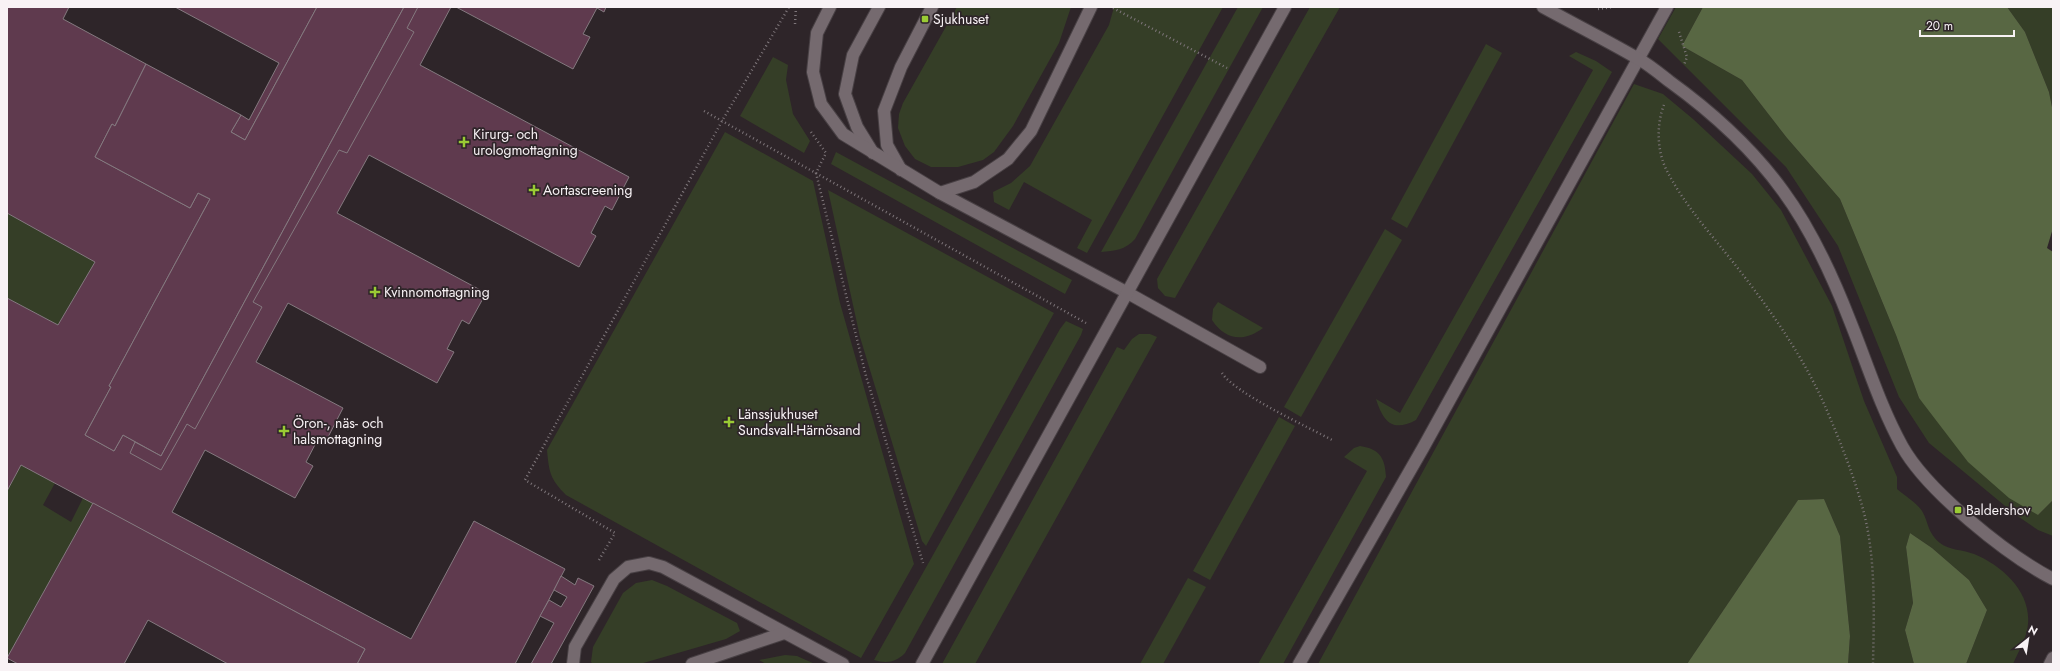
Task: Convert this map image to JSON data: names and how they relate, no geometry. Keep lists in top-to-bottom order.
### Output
{
  "places": {
    "transit": ["Sjukhuset", "Baldershov"],
    "health": [
      "Kirurg- och urologmottagning",
      "Aortascreening",
      "Kvinnomottagning",
      "Länssjukhuset Sundsvall-Härnösand",
      "Öron-, näs- och halsmottagning"
    ]
  },
  "scale_bar": "20 m",
  "north": "top right"
}
